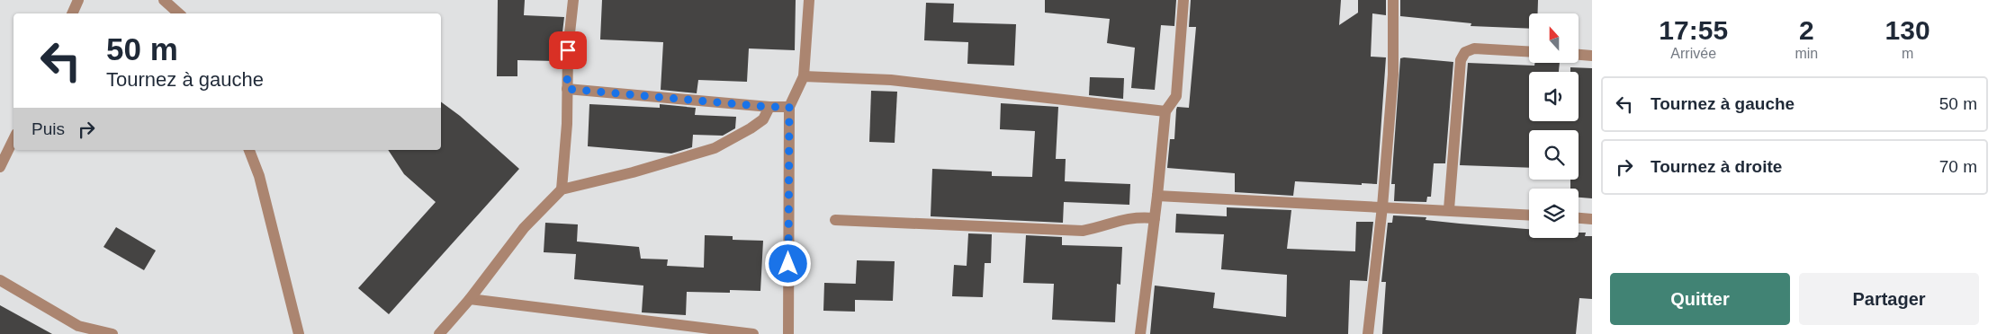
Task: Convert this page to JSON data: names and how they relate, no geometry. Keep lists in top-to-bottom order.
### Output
{
  "north": "top",
  "page": {
    "eta": [
      "17:55",
      "Arrivée",
      "2",
      "min",
      "130",
      "m"
    ],
    "turn": ["50 m", "Tournez à gauche"],
    "list": [
      {
        "name": "Tournez à gauche",
        "value": "50 m"
      },
      {
        "name": "Tournez à droite",
        "value": "70 m"
      }
    ],
    "then": "Puis",
    "buttons": ["Quitter", "Partager"]
  }
}
